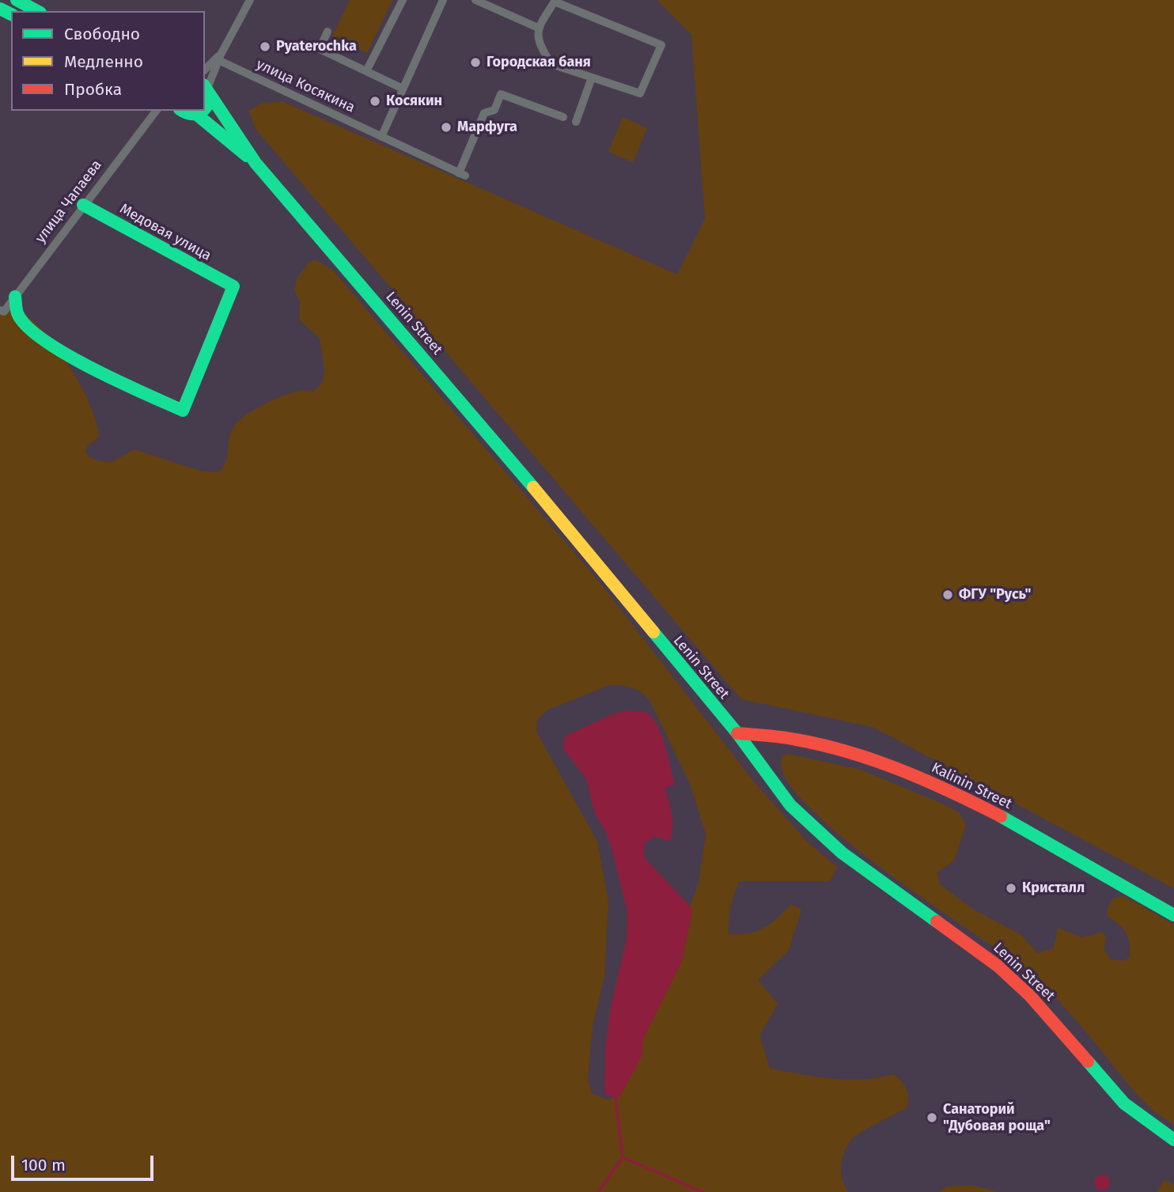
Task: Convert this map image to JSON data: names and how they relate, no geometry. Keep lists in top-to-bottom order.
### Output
{
  "streets": {
    "main road": ["Медовая улица", "Lenin Street", "Kalinin Street"],
    "street": ["улица Косякина", "улица Чапаева"]
  },
  "crossings": [
    ["улица Чапаева", "Медовая улица"],
    ["Lenin Street", "Kalinin Street"]
  ],
  "places": [
    "Pyaterochka",
    "Городская баня",
    "Косякин",
    "Марфуга",
    "ФГУ \"Русь\"",
    "Кристалл",
    "Санаторий \"Дубовая роща\""
  ],
  "legend": ["Свободно", "Медленно", "Пробка"],
  "scale_bar": "100 m"
}
